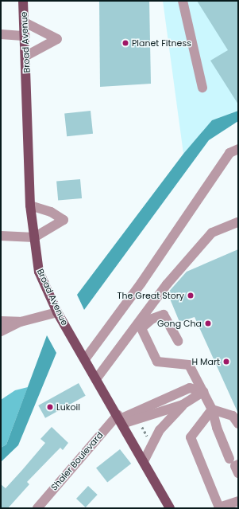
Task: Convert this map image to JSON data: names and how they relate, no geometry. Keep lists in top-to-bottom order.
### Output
{
  "streets": {
    "main road": ["Broad Avenue"],
    "street": ["Shaler Boulevard"]
  },
  "crossings": [
    ["Broad Avenue", "Shaler Boulevard"]
  ],
  "places": [
    "Planet Fitness",
    "The Great Story",
    "Gong Cha",
    "H Mart",
    "Lukoil"
  ]
}
